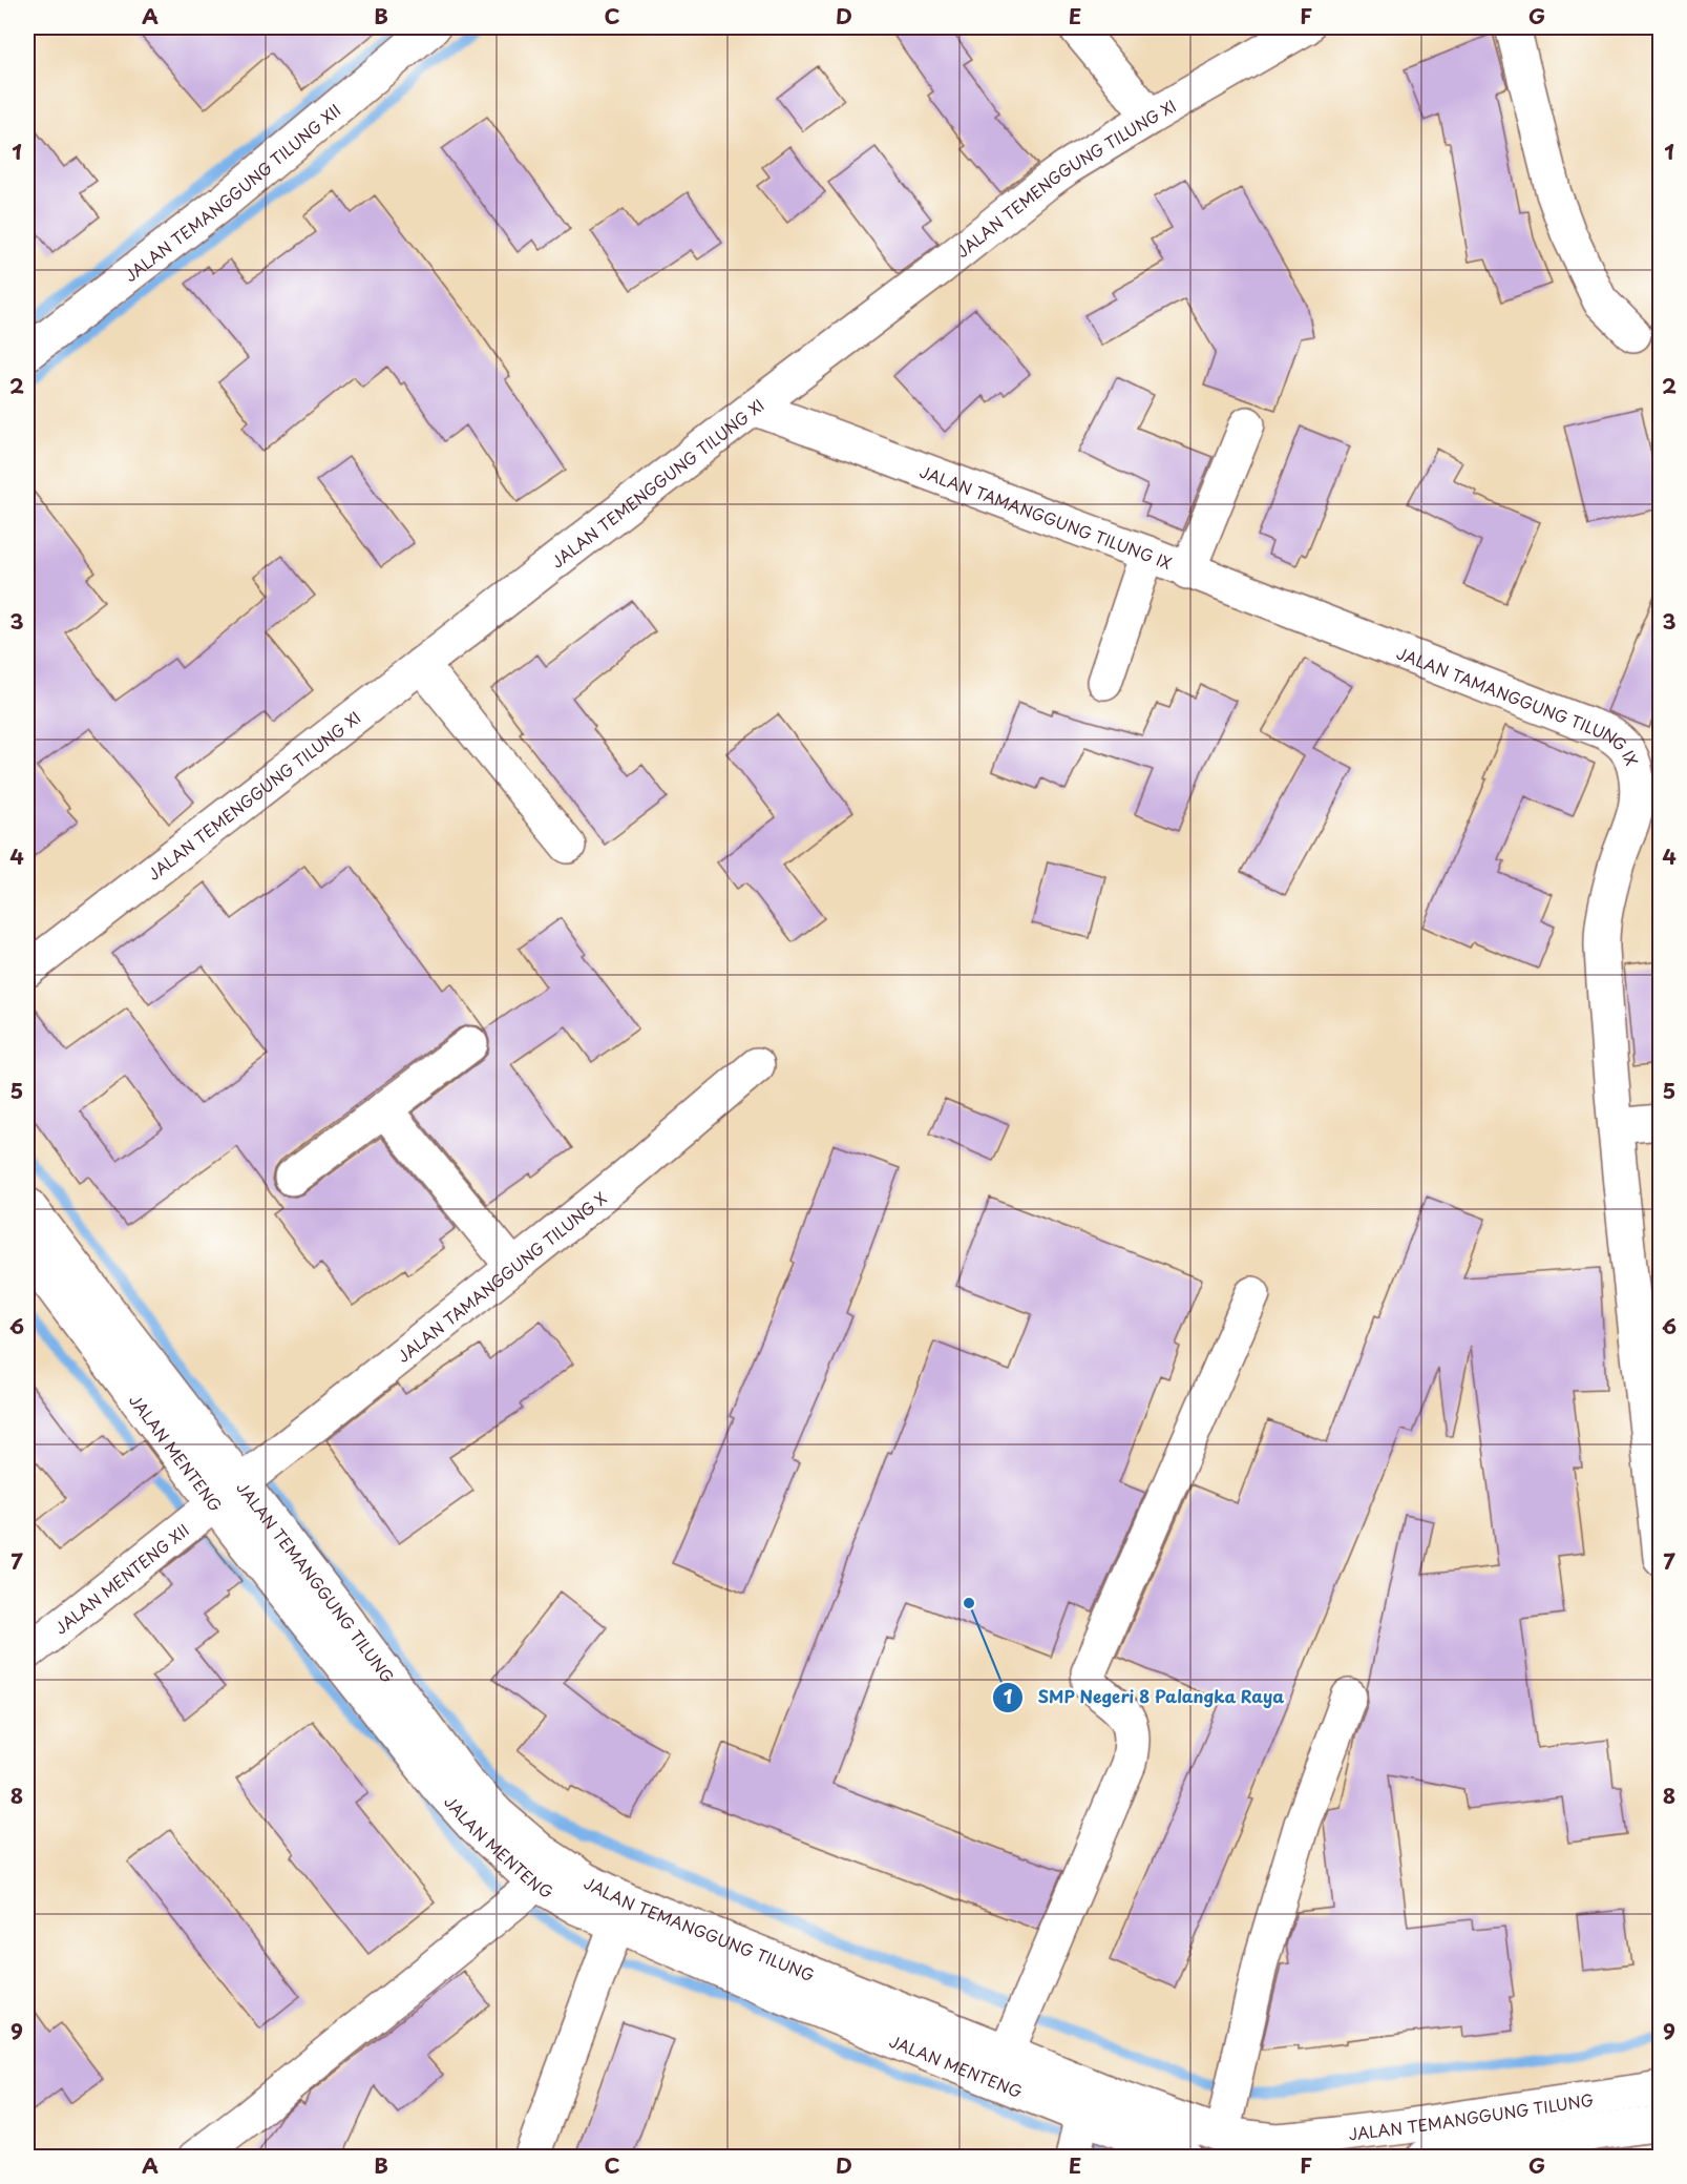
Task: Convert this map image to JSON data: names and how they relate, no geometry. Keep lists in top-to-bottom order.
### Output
{
  "streets": {
    "street": [
      "JALAN TEMENGGUNG TILUNG XI",
      "JALAN TEMANGGUNG TILUNG XII",
      "JALAN TAMANGGUNG TILUNG IX",
      "JALAN TAMANGGUNG TILUNG X",
      "JALAN MENTENG",
      "JALAN MENTENG XII",
      "JALAN TEMANGGUNG TILUNG"
    ]
  },
  "crossings": [
    ["JALAN TEMENGGUNG TILUNG XI", "JALAN TAMANGGUNG TILUNG IX"],
    ["JALAN TAMANGGUNG TILUNG X", "JALAN MENTENG"],
    ["JALAN TAMANGGUNG TILUNG X", "JALAN MENTENG XII"],
    ["JALAN TAMANGGUNG TILUNG X", "JALAN TEMANGGUNG TILUNG"],
    ["JALAN MENTENG", "JALAN MENTENG XII"],
    ["JALAN MENTENG", "JALAN TEMANGGUNG TILUNG"],
    ["JALAN MENTENG XII", "JALAN TEMANGGUNG TILUNG"]
  ],
  "places": ["SMP Negeri 8 Palangka Raya"],
  "grid": {
    "columns": [
      "A",
      "B",
      "C",
      "D",
      "E",
      "F",
      "G"
    ],
    "rows": [
      "1",
      "2",
      "3",
      "4",
      "5",
      "6",
      "7",
      "8",
      "9"
    ]
  }
}
